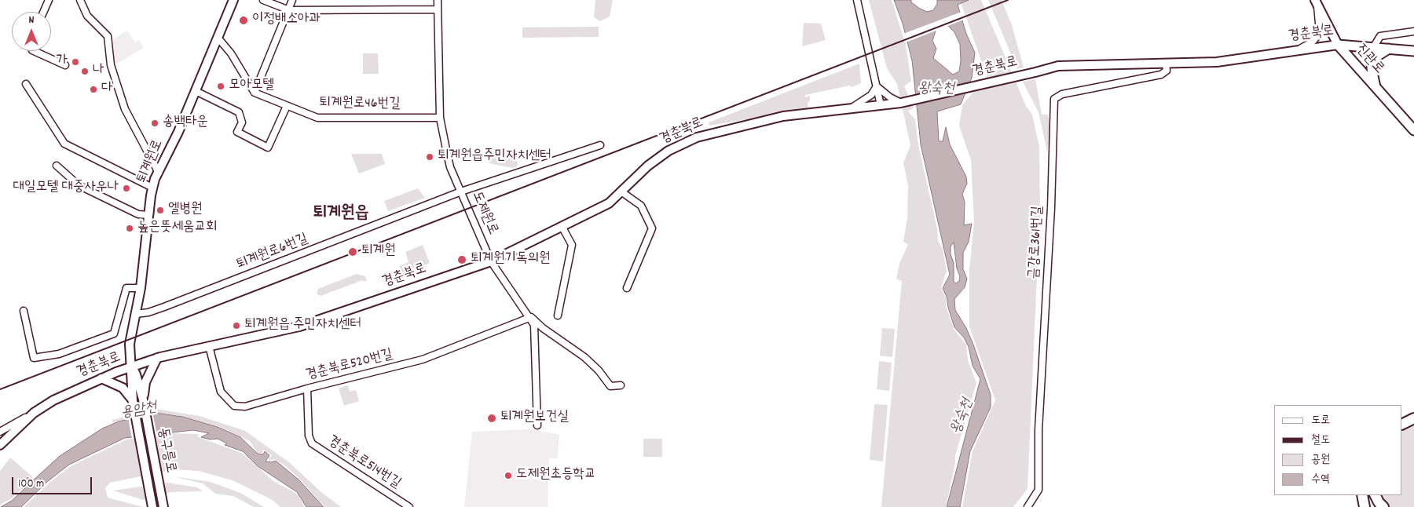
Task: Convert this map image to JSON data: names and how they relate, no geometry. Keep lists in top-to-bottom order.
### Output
{
  "streets": {
    "main road": ["경춘북로", "진관로"],
    "street": [
      "퇴계원로46번길",
      "퇴계원로",
      "도제원로",
      "금강로361번길",
      "퇴계원로6번길",
      "경춘북로520번길",
      "동구릉로",
      "경춘북로514번길"
    ]
  },
  "crossings": [
    ["경춘북로", "진관로"],
    ["경춘북로", "퇴계원로"],
    ["경춘북로", "도제원로"],
    ["경춘북로", "금강로361번길"],
    ["경춘북로", "경춘북로520번길"],
    ["퇴계원로46번길", "도제원로"],
    ["퇴계원로", "퇴계원로6번길"],
    ["퇴계원로", "동구릉로"],
    ["도제원로", "퇴계원로6번길"],
    ["도제원로", "경춘북로520번길"],
    ["경춘북로520번길", "경춘북로514번길"]
  ],
  "districts": ["퇴계원읍"],
  "water": ["왕숙천", "용암천"],
  "places": [
    "이정배소아과",
    "가",
    "나",
    "모아모텔",
    "다",
    "송백타운",
    "퇴계원읍주민자치센터",
    "대일모텔 대중사우나",
    "엘병원",
    "높은뜻세움교회",
    "퇴계원",
    "퇴계원기독의원",
    "퇴계원읍 주민자치센터",
    "퇴계원보건실",
    "도제원초등학교"
  ],
  "legend": [
    "도로",
    "철도",
    "공원",
    "수역"
  ],
  "scale_bar": "100 m",
  "north": "top"
}
